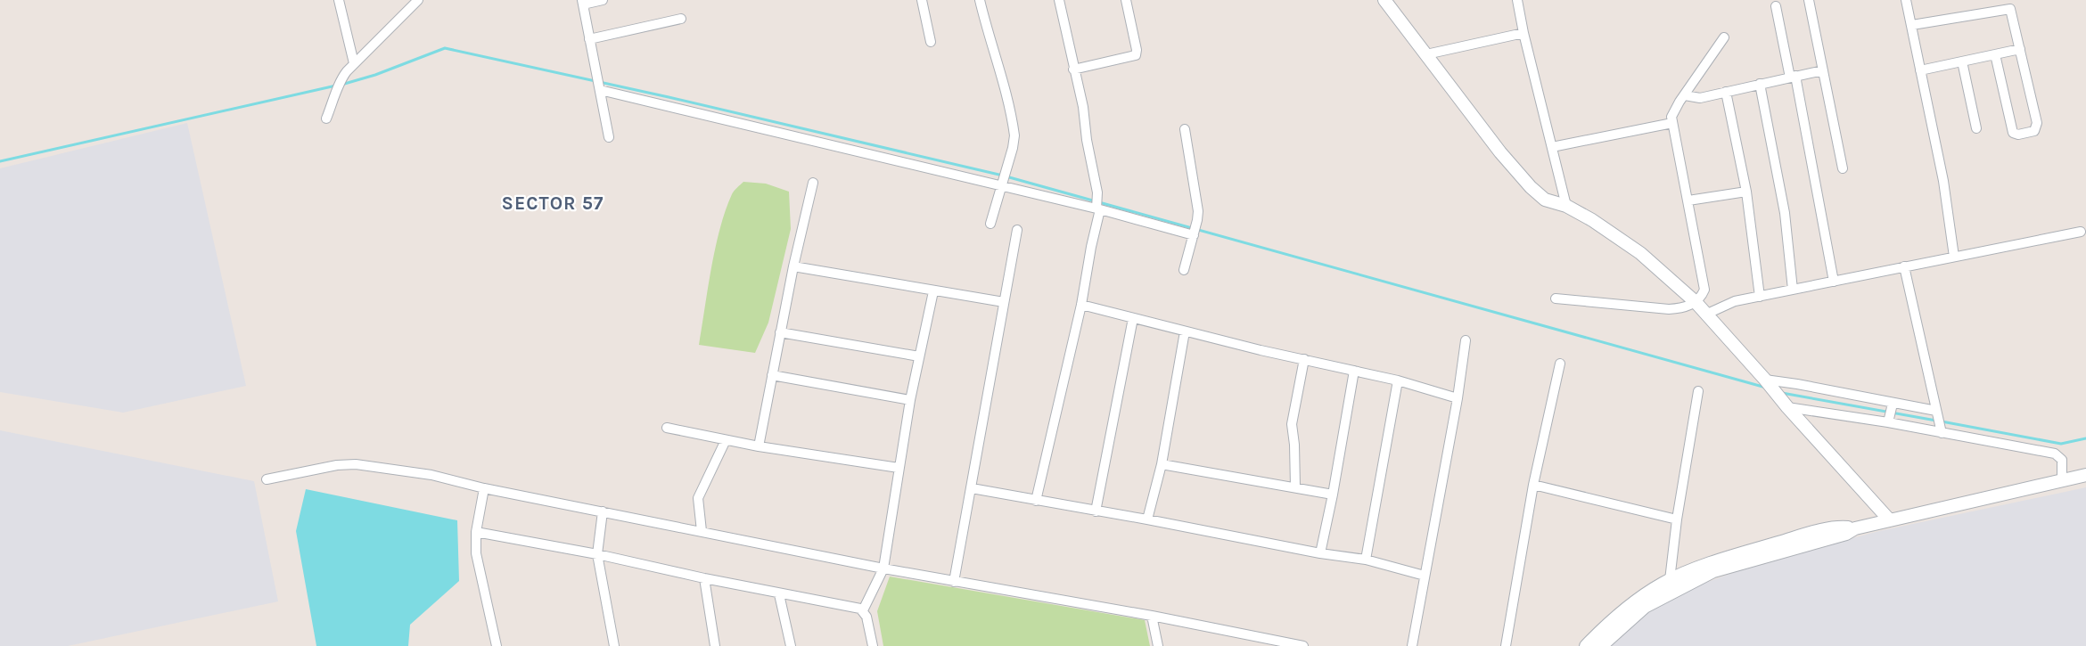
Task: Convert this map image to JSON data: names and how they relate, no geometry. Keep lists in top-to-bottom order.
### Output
{
  "districts": ["SECTOR 57"]
}
